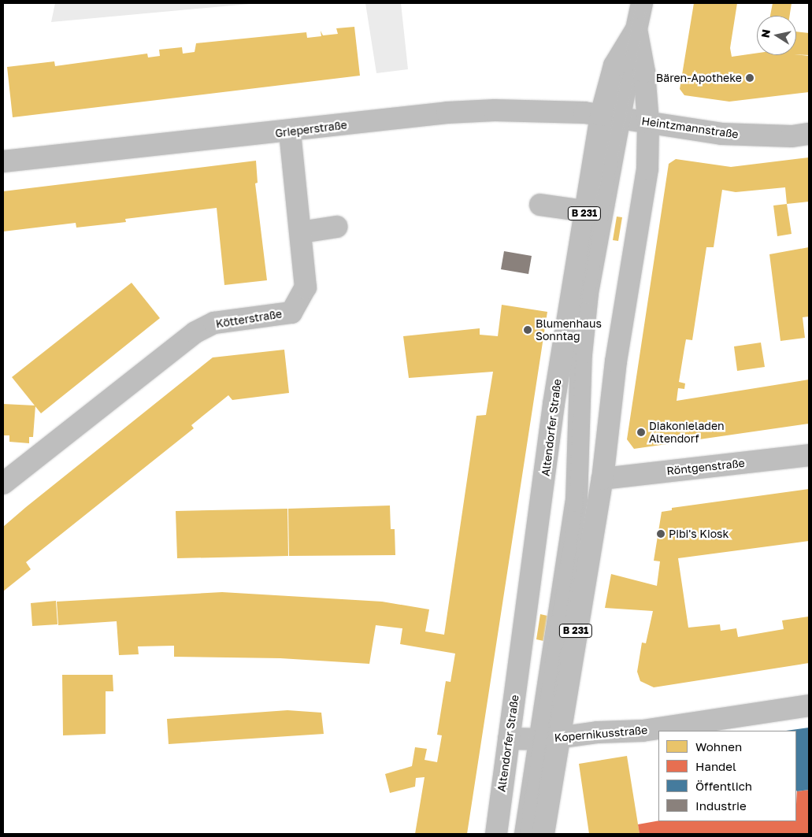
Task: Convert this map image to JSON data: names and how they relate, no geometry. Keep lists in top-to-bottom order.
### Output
{
  "streets": {
    "street": [
      "Heintzmannstraße",
      "Grieperstraße",
      "B 231",
      "Kötterstraße",
      "Altendorfer Straße",
      "Röntgenstraße",
      "Kopernikusstraße"
    ]
  },
  "crossings": [
    ["Heintzmannstraße", "Grieperstraße"],
    ["Heintzmannstraße", "Altendorfer Straße"],
    ["Grieperstraße", "Kötterstraße"],
    ["Grieperstraße", "Altendorfer Straße"],
    ["Altendorfer Straße", "Röntgenstraße"],
    ["Altendorfer Straße", "Kopernikusstraße"]
  ],
  "places": [
    "Bären-Apotheke",
    "Blumenhaus Sonntag",
    "Diakonieladen Altendorf",
    "Pibi's Kiosk"
  ],
  "legend": [
    "Wohnen",
    "Handel",
    "Öffentlich",
    "Industrie"
  ],
  "north": "left"
}
